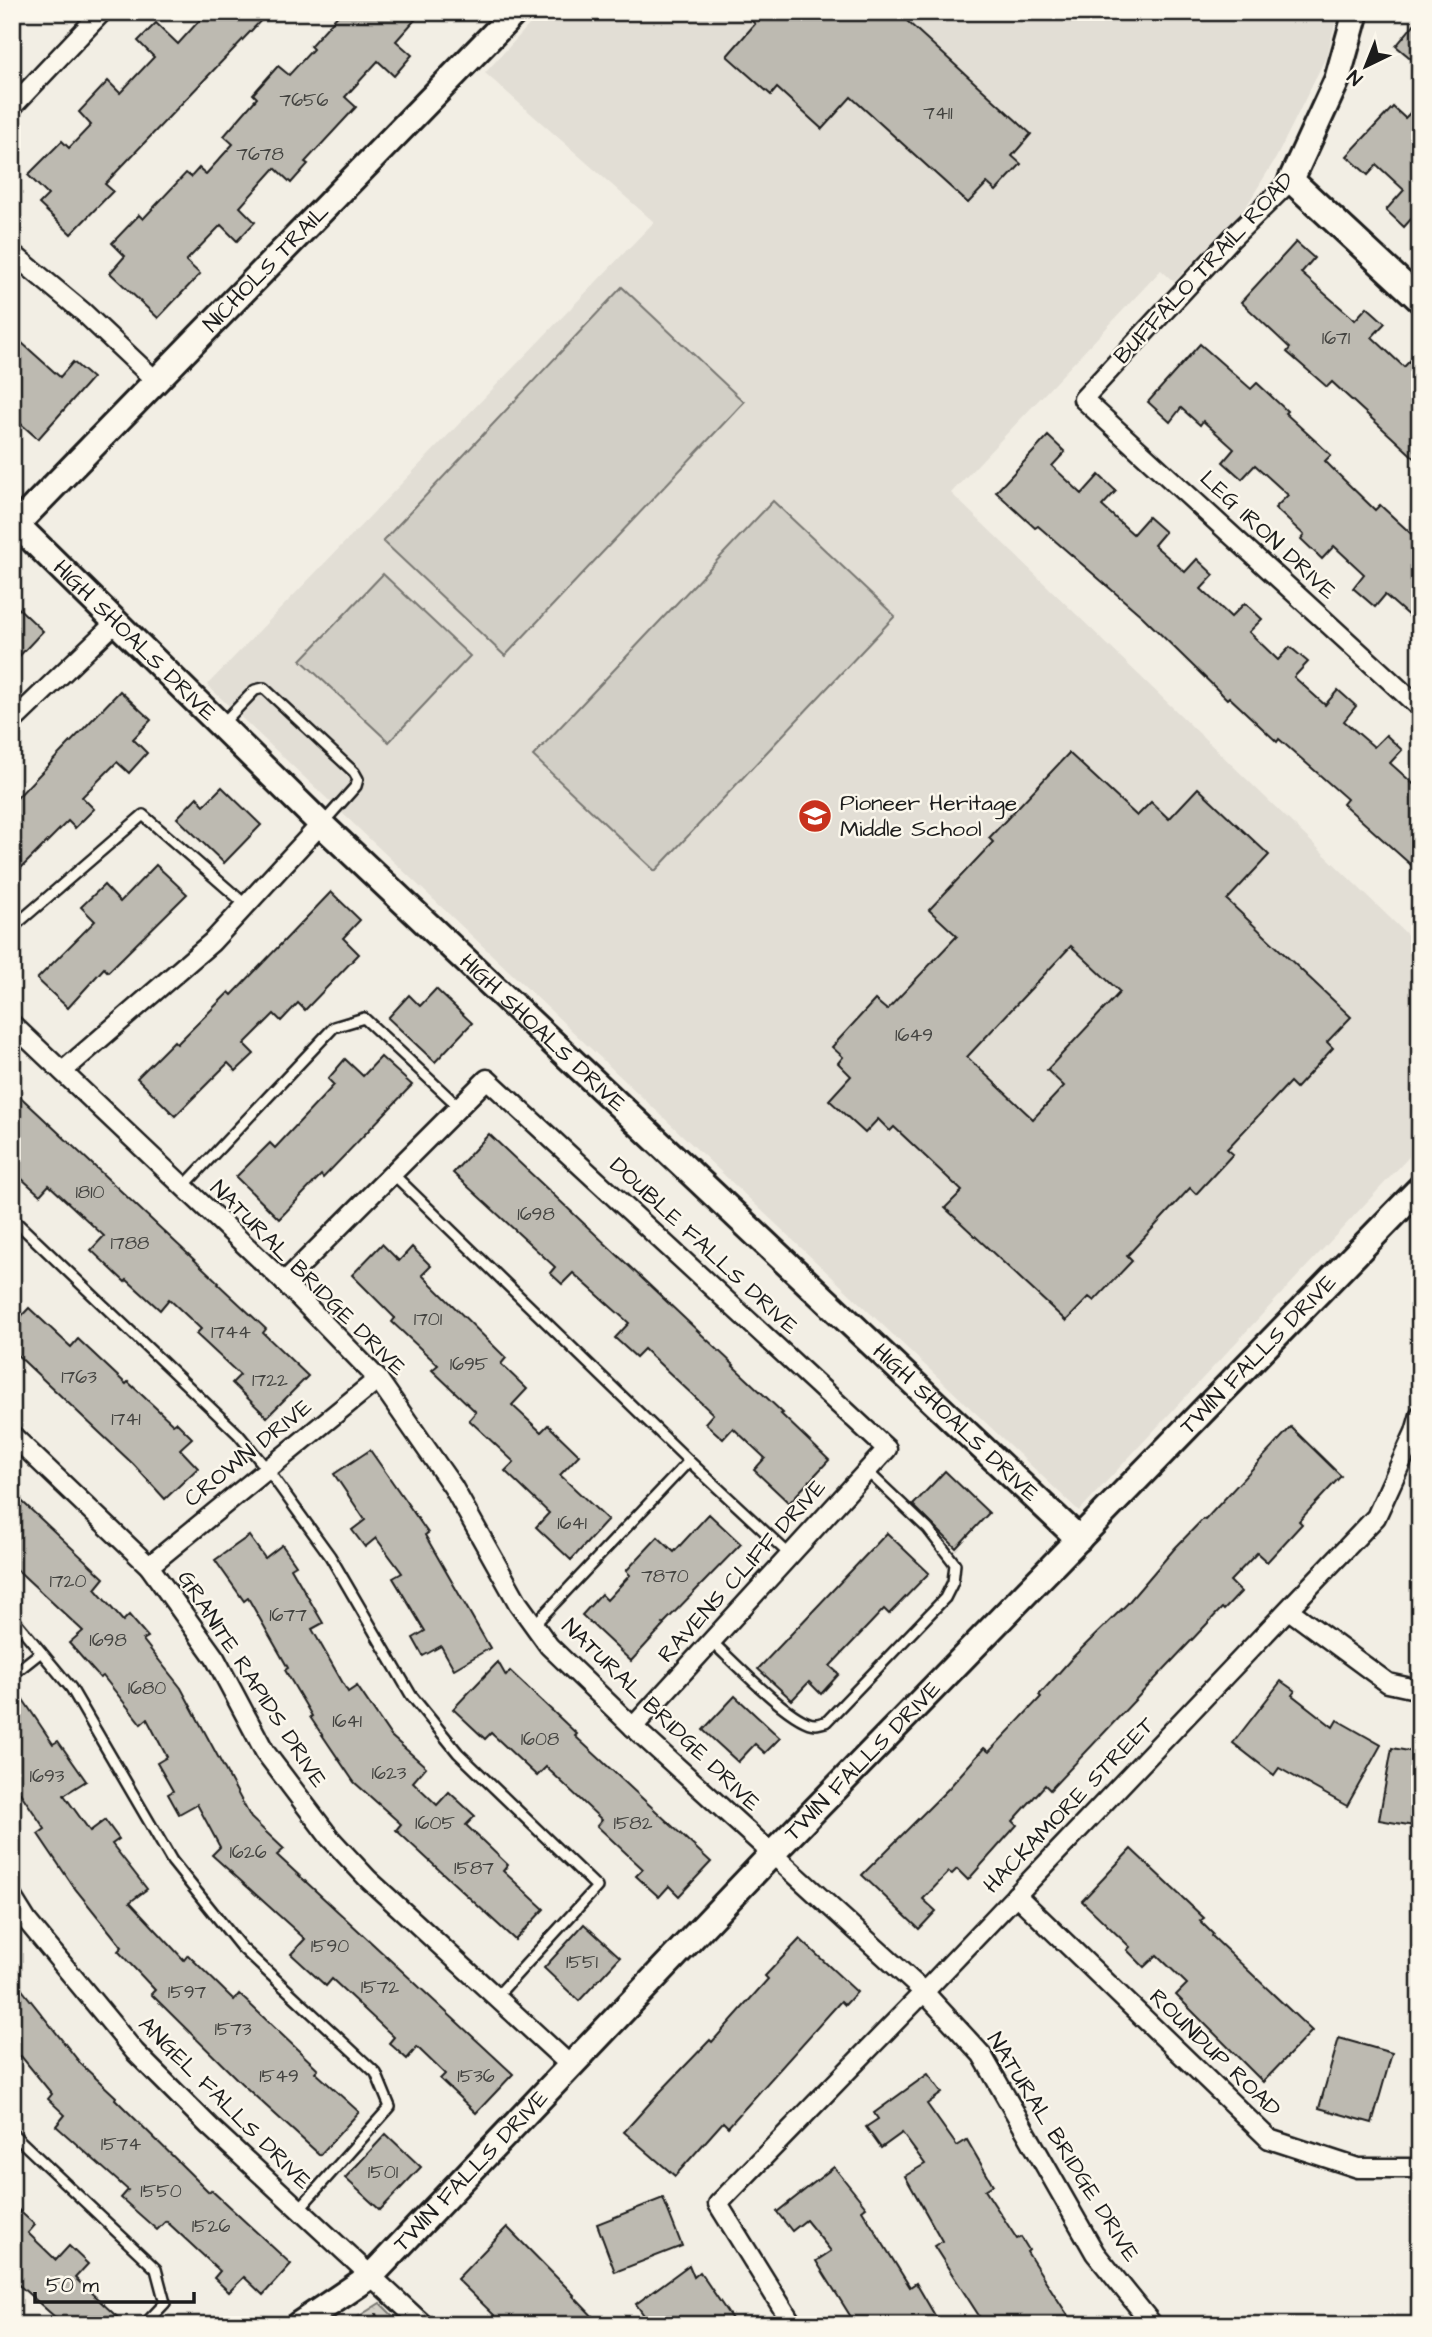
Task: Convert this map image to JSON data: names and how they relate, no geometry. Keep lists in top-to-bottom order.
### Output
{
  "streets": {
    "street": [
      "BUFFALO TRAIL ROAD",
      "NICHOLS TRAIL",
      "LEG IRON DRIVE",
      "HIGH SHOALS DRIVE",
      "DOUBLE FALLS DRIVE",
      "NATURAL BRIDGE DRIVE",
      "TWIN FALLS DRIVE",
      "CROWN DRIVE",
      "RAVENS CLIFF DRIVE",
      "GRANITE RAPIDS DRIVE",
      "HACKAMORE STREET",
      "ROUNDUP ROAD",
      "ANGEL FALLS DRIVE"
    ]
  },
  "crossings": [
    ["BUFFALO TRAIL ROAD", "LEG IRON DRIVE"],
    ["NICHOLS TRAIL", "HIGH SHOALS DRIVE"],
    ["HIGH SHOALS DRIVE", "TWIN FALLS DRIVE"],
    ["DOUBLE FALLS DRIVE", "RAVENS CLIFF DRIVE"],
    ["NATURAL BRIDGE DRIVE", "TWIN FALLS DRIVE"],
    ["NATURAL BRIDGE DRIVE", "CROWN DRIVE"],
    ["NATURAL BRIDGE DRIVE", "RAVENS CLIFF DRIVE"],
    ["NATURAL BRIDGE DRIVE", "HACKAMORE STREET"],
    ["TWIN FALLS DRIVE", "GRANITE RAPIDS DRIVE"],
    ["TWIN FALLS DRIVE", "ANGEL FALLS DRIVE"],
    ["CROWN DRIVE", "GRANITE RAPIDS DRIVE"],
    ["HACKAMORE STREET", "ROUNDUP ROAD"]
  ],
  "places": {
    "school or university": ["Pioneer Heritage Middle School"]
  },
  "house_numbers": [
    "7656",
    "7411",
    "7678",
    "1671",
    "1649",
    "1810",
    "1698",
    "1788",
    "1701",
    "1744",
    "1695",
    "1763",
    "1722",
    "1741",
    "1641",
    "7870",
    "1720",
    "1677",
    "1698",
    "1680",
    "1641",
    "1608",
    "1623",
    "1693",
    "1605",
    "1582",
    "1626",
    "1587",
    "1590",
    "1551",
    "1572",
    "1597",
    "1573",
    "1549",
    "1536",
    "1574",
    "1501",
    "1550",
    "1526"
  ],
  "scale_bar": "50 m",
  "north": "bottom left"
}
